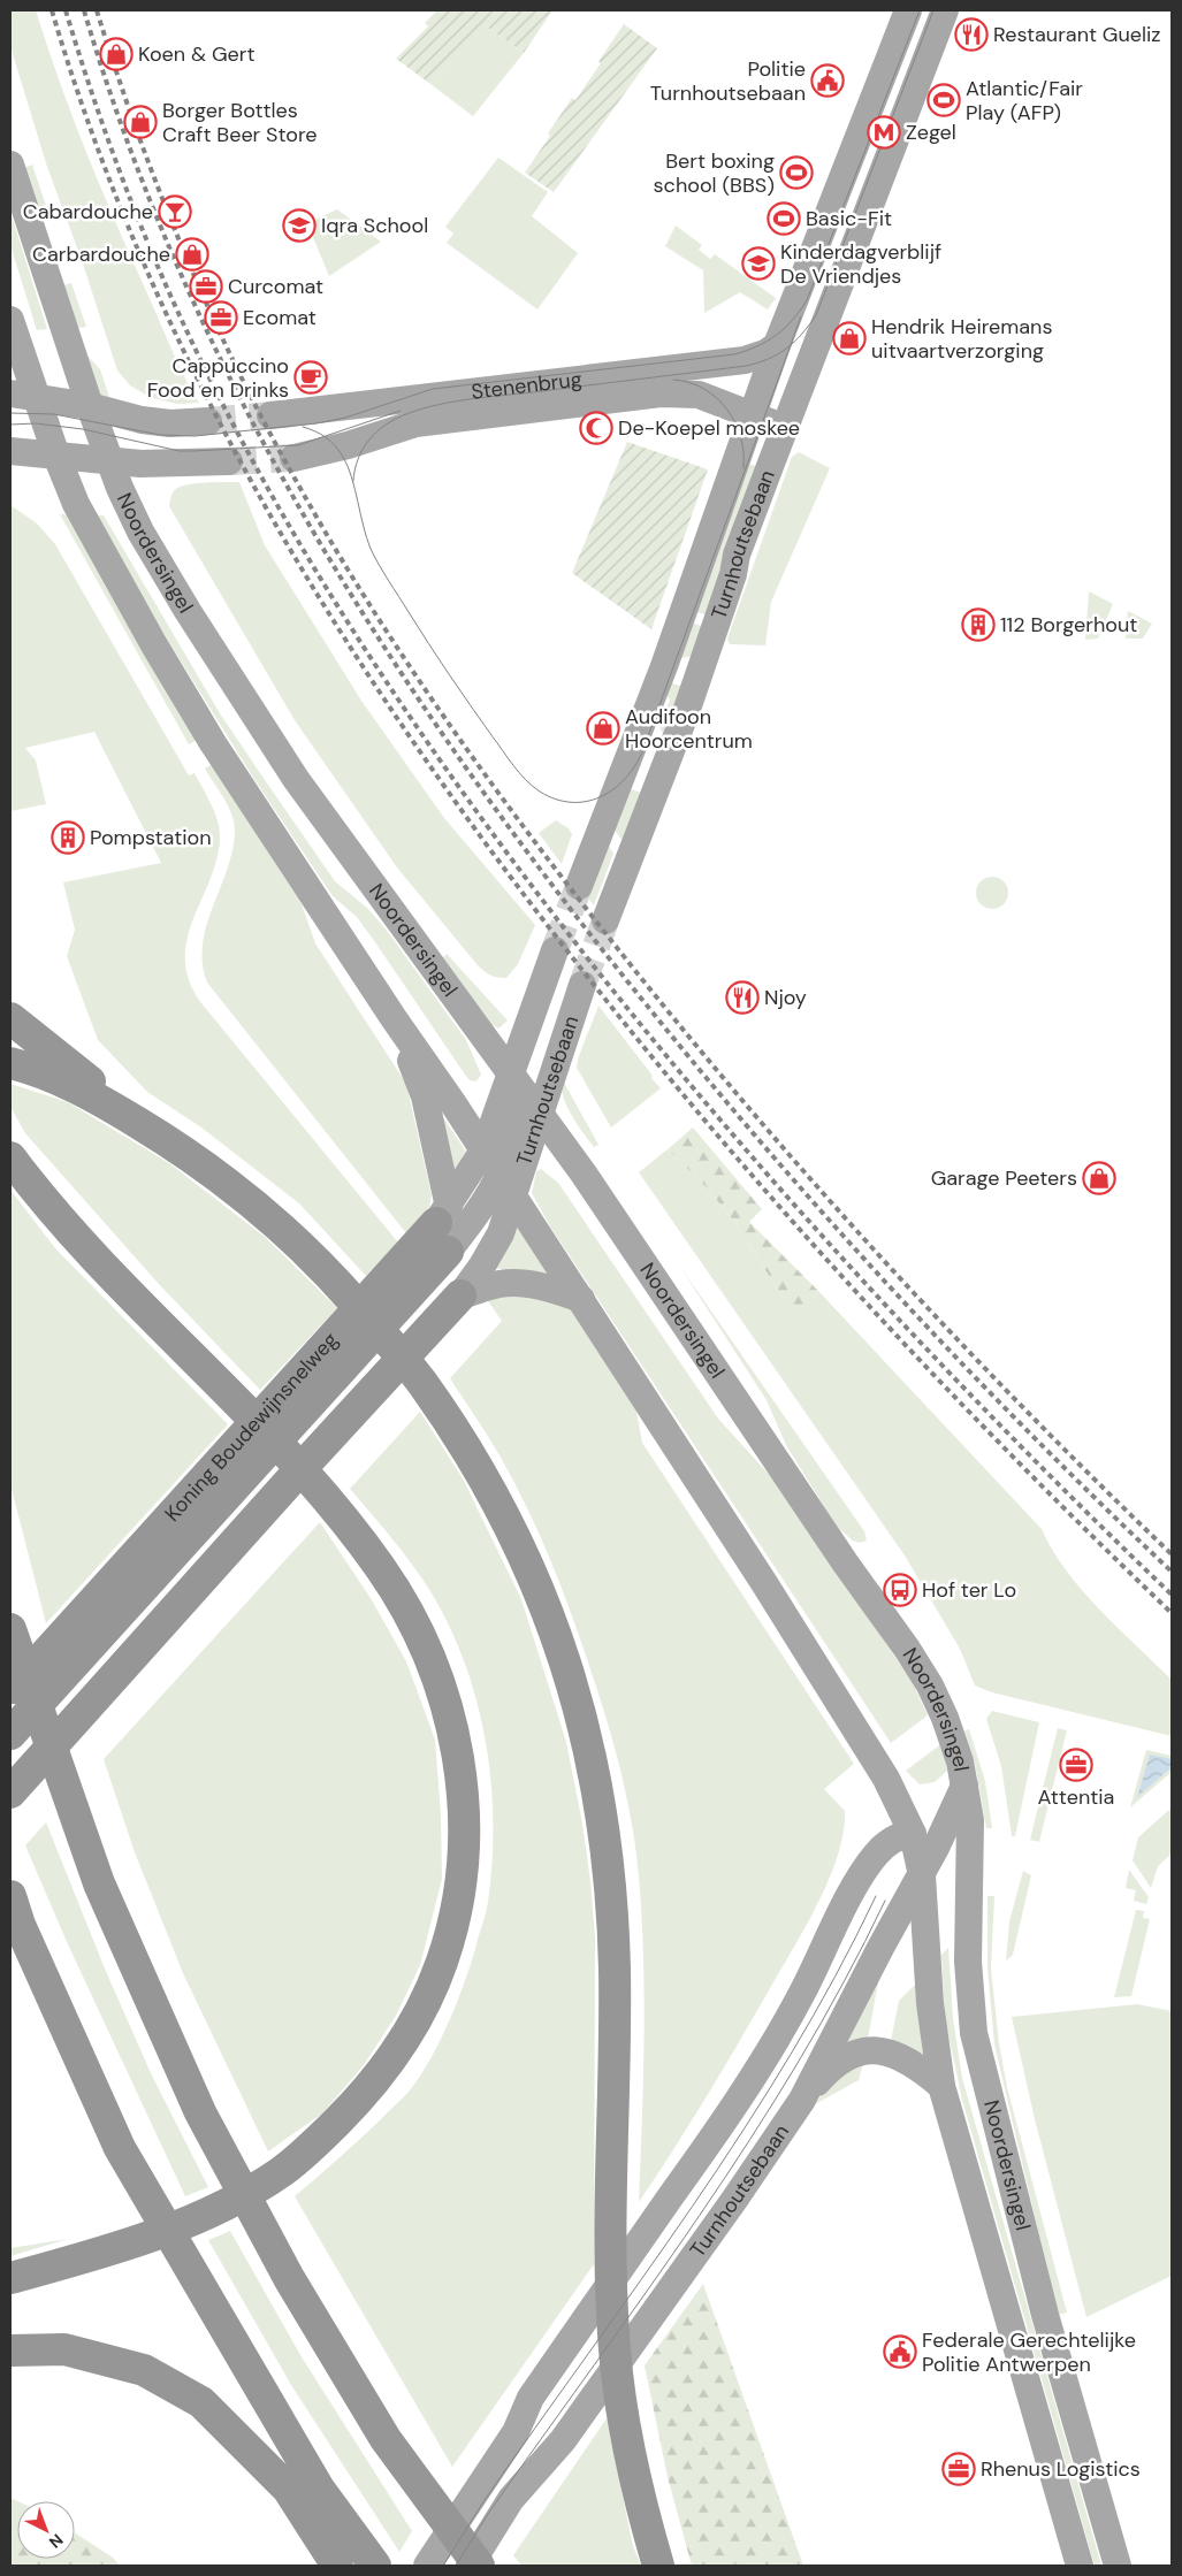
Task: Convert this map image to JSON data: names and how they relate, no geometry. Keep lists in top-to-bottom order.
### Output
{
  "streets": {
    "highway": ["Koning Boudewijnsnelweg"],
    "main road": ["Stenenbrug", "Turnhoutsebaan", "Noordersingel"]
  },
  "crossings": [
    ["Stenenbrug", "Turnhoutsebaan"],
    ["Turnhoutsebaan", "Noordersingel"],
    ["Turnhoutsebaan", "Koning Boudewijnsnelweg"],
    ["Noordersingel", "Koning Boudewijnsnelweg"]
  ],
  "places": {
    "restaurant": ["Restaurant Gueliz", "Njoy"],
    "shop": [
      "Koen & Gert",
      "Borger Bottles Craft Beer Store",
      "Carbardouche",
      "Hendrik Heiremans uitvaartverzorging",
      "Audifoon Hoorcentrum",
      "Garage Peeters"
    ],
    "public building": ["Politie Turnhoutsebaan", "Federale Gerechtelijke Politie Antwerpen"],
    "sports": ["Atlantic/Fair Play (AFP)", "Bert boxing school (BBS)", "Basic-Fit"],
    "metro station": ["Zegel"],
    "bar": ["Cabardouche"],
    "school or university": ["Iqra School", "Kinderdagverblijf De Vriendjes"],
    "office": [
      "Curcomat",
      "Ecomat",
      "Attentia",
      "Rhenus Logistics"
    ],
    "cafe": ["Cappuccino Food en Drinks"],
    "mosque": ["De-Koepel moskee"],
    "building": ["112 Borgerhout", "Pompstation"],
    "bus stop": ["Hof ter Lo"]
  },
  "north": "bottom right"
}
